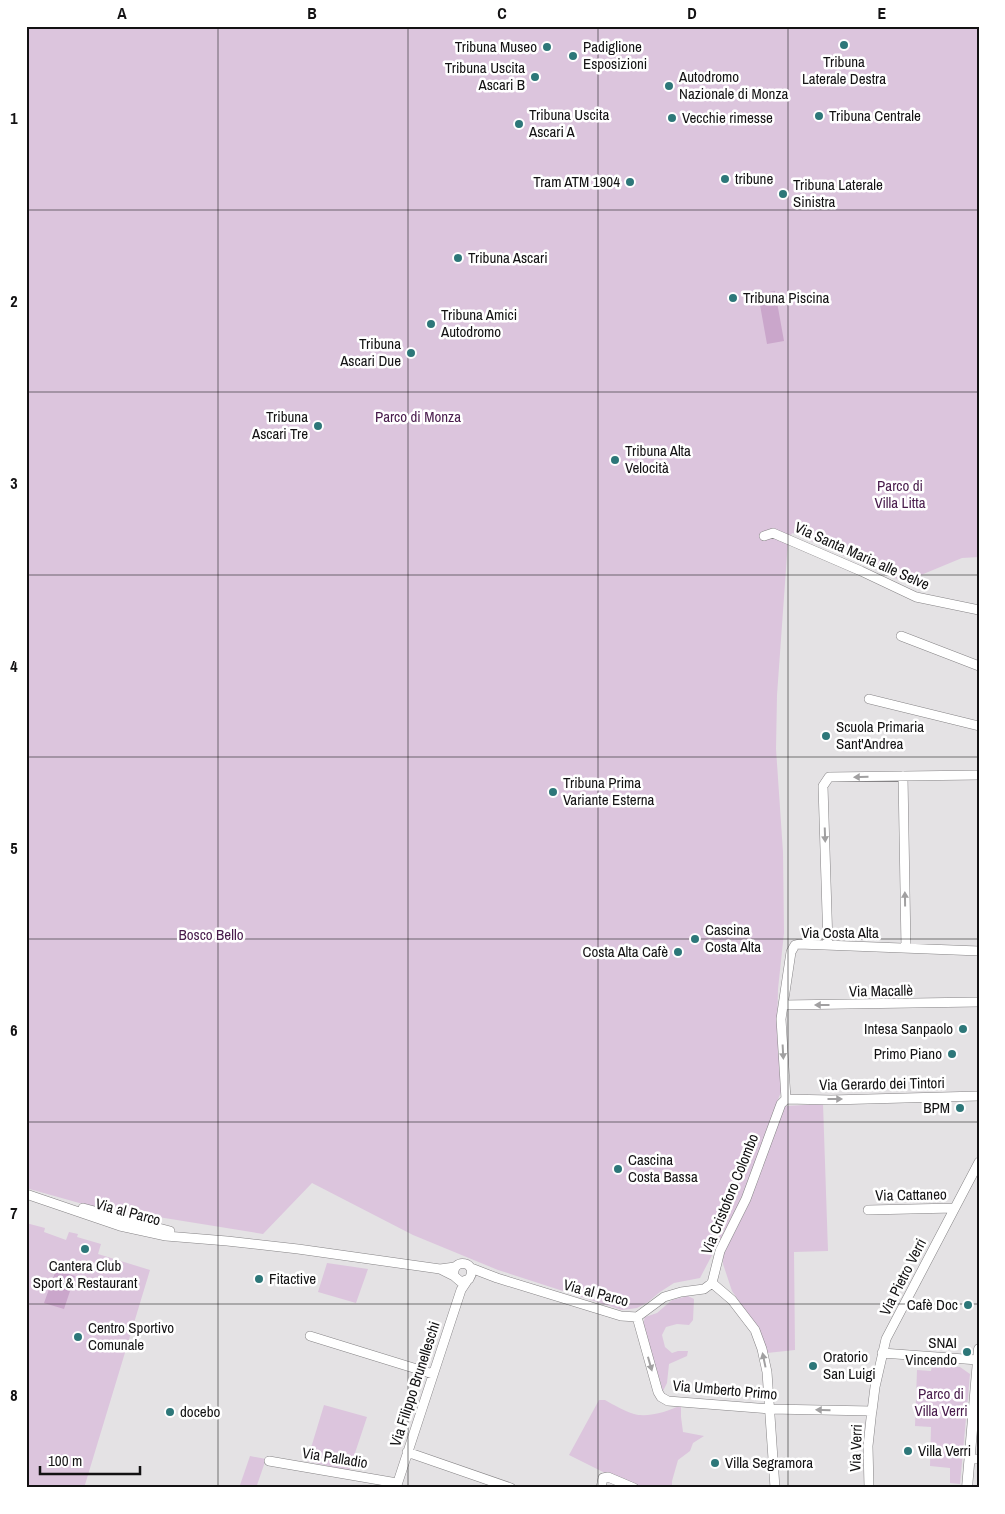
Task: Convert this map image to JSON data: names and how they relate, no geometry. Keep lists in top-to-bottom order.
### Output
{
  "streets": {
    "street": [
      "Via Santa Maria alle Selve",
      "Via Costa Alta",
      "Via Macallè",
      "Via Gerardo dei Tintori",
      "Via Cristoforo Colombo",
      "Via Cattaneo",
      "Via al Parco",
      "Via Pietro Verri",
      "Via Filippo Brunelleschi",
      "Via Umberto Primo",
      "Via Verri",
      "Via Palladio"
    ]
  },
  "crossings": [
    ["Via Costa Alta", "Via Macallè"],
    ["Via Costa Alta", "Via Gerardo dei Tintori"],
    ["Via Costa Alta", "Via Cristoforo Colombo"],
    ["Via Gerardo dei Tintori", "Via Cristoforo Colombo"],
    ["Via Cristoforo Colombo", "Via al Parco"],
    ["Via Cattaneo", "Via Pietro Verri"],
    ["Via al Parco", "Via Filippo Brunelleschi"],
    ["Via al Parco", "Via Umberto Primo"],
    ["Via Pietro Verri", "Via Umberto Primo"],
    ["Via Pietro Verri", "Via Verri"],
    ["Via Filippo Brunelleschi", "Via Palladio"],
    ["Via Umberto Primo", "Via Verri"]
  ],
  "one_way": ["Via Macallè", "Via Gerardo dei Tintori"],
  "parks": [
    "Parco di Monza",
    "Parco di Villa Litta",
    "Bosco Bello",
    "Parco di Villa Verri"
  ],
  "places": [
    "Tribuna Laterale Destra",
    "Tribuna Museo",
    "Padiglione Esposizioni",
    "Tribuna Uscita Ascari B",
    "Autodromo Nazionale di Monza",
    "Tribuna Centrale",
    "Vecchie rimesse",
    "Tribuna Uscita Ascari A",
    "tribune",
    "Tram ATM 1904",
    "Tribuna Laterale Sinistra",
    "Tribuna Ascari",
    "Tribuna Piscina",
    "Tribuna Amici Autodromo",
    "Tribuna Ascari Due",
    "Tribuna Ascari Tre",
    "Tribuna Alta Velocità",
    "Scuola Primaria Sant'Andrea",
    "Tribuna Prima Variante Esterna",
    "Cascina Costa Alta",
    "Costa Alta Cafè",
    "Intesa Sanpaolo",
    "Primo Piano",
    "BPM",
    "Cascina Costa Bassa",
    "Cantera Club Sport & Restaurant",
    "Fitactive",
    "Cafè Doc",
    "Centro Sportivo Comunale",
    "SNAI Vincendo",
    "Oratorio San Luigi",
    "docebo",
    "Villa Verri",
    "Villa Segramora"
  ],
  "scale_bar": "100 m",
  "grid": {
    "columns": [
      "A",
      "B",
      "C",
      "D",
      "E"
    ],
    "rows": [
      "1",
      "2",
      "3",
      "4",
      "5",
      "6",
      "7",
      "8"
    ]
  }
}
